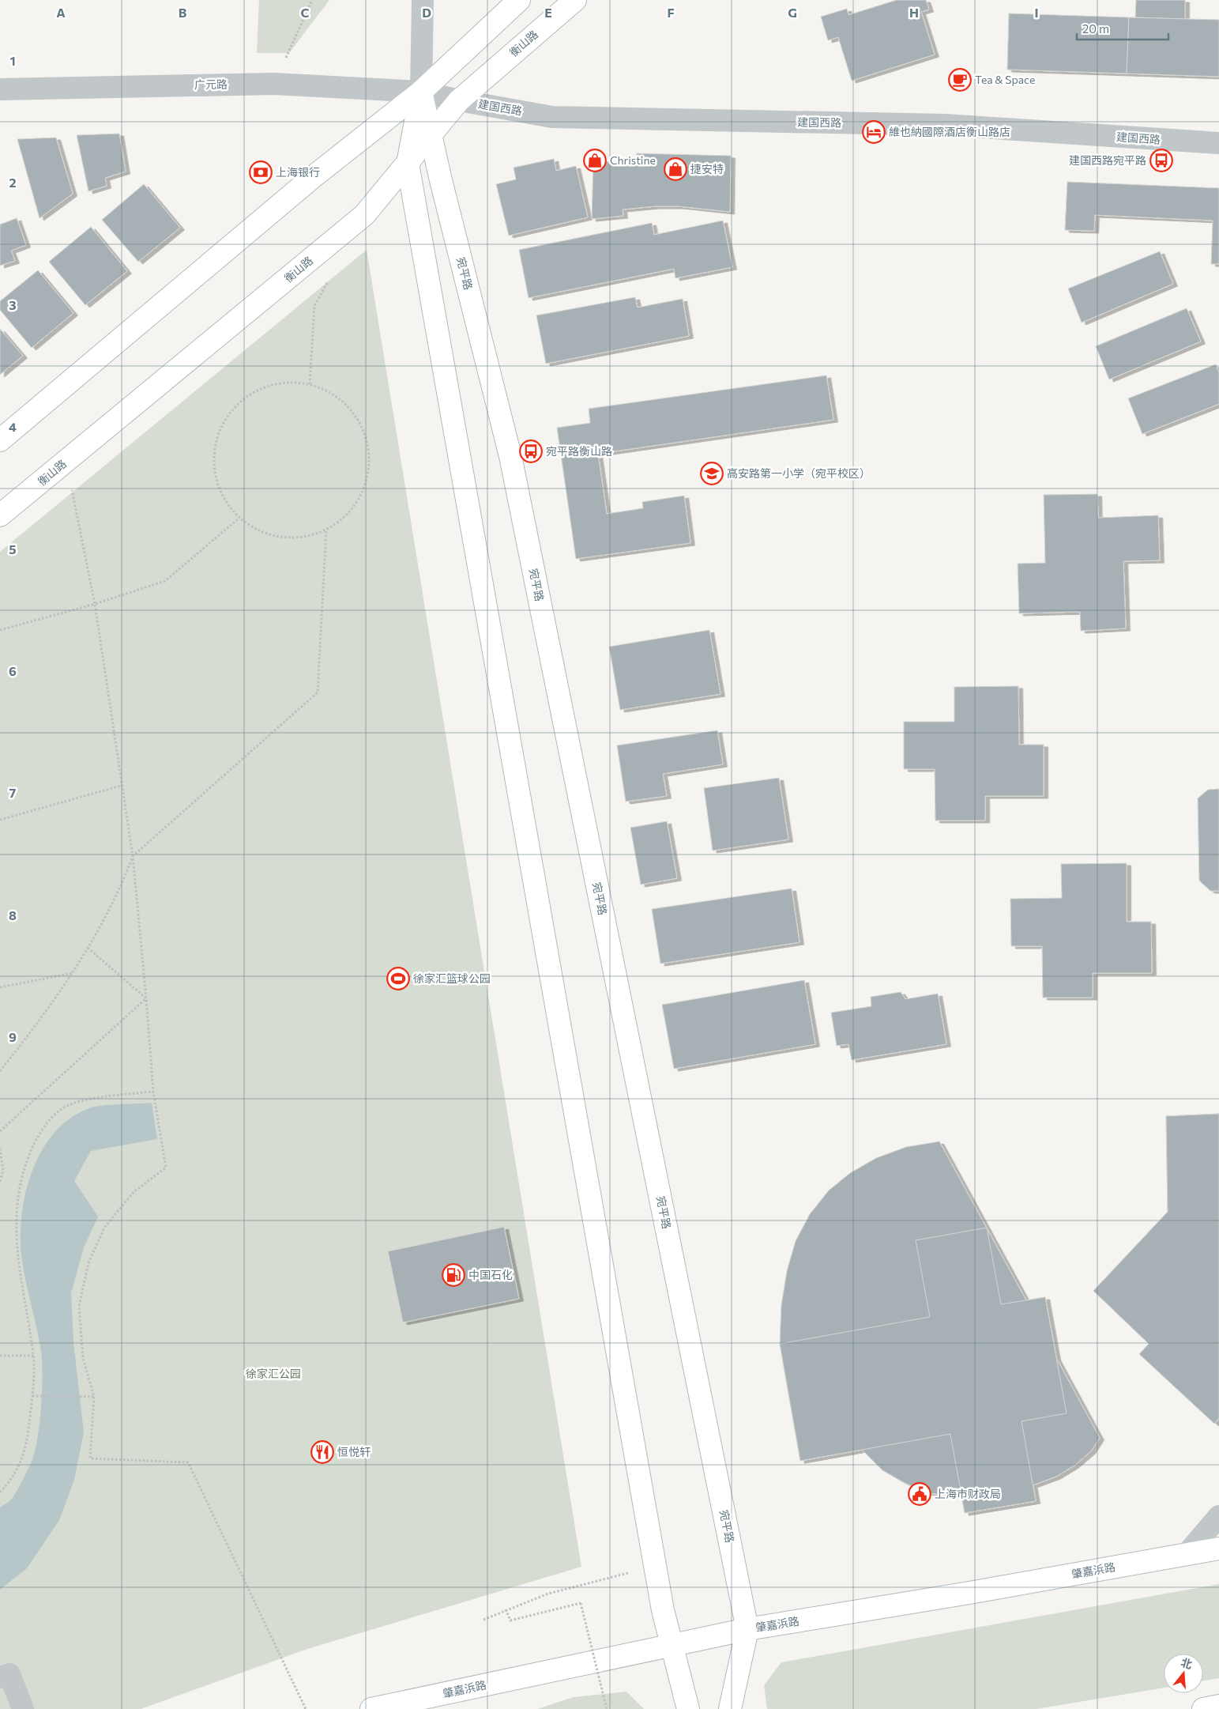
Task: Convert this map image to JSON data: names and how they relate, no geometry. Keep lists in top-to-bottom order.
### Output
{
  "streets": {
    "main road": ["衡山路", "宛平路", "肇嘉浜路"],
    "street": ["广元路", "建国西路"]
  },
  "crossings": [
    ["衡山路", "建国西路"],
    ["衡山路", "宛平路"],
    ["广元路", "建国西路"],
    ["广元路", "宛平路"],
    ["建国西路", "宛平路"],
    ["宛平路", "肇嘉浜路"]
  ],
  "parks": ["徐家汇公园"],
  "places": {
    "cafe": ["Tea & Space"],
    "hotel": ["維也納國際酒店衡山路店"],
    "shop": ["Christine", "捷安特"],
    "bus stop": ["建国西路宛平路", "宛平路衡山路"],
    "bank": ["上海银行"],
    "school or university": ["高安路第一小学（宛平校区）"],
    "sports": ["徐家汇篮球公园"],
    "fuel station": ["中国石化"],
    "restaurant": ["恒悦轩"],
    "public building": ["上海市财政局"]
  },
  "scale_bar": "20 m",
  "north": "top",
  "grid": {
    "columns": [
      "A",
      "B",
      "C",
      "D",
      "E",
      "F",
      "G",
      "H",
      "I"
    ],
    "rows": [
      "1",
      "2",
      "3",
      "4",
      "5",
      "6",
      "7",
      "8",
      "9"
    ]
  }
}
